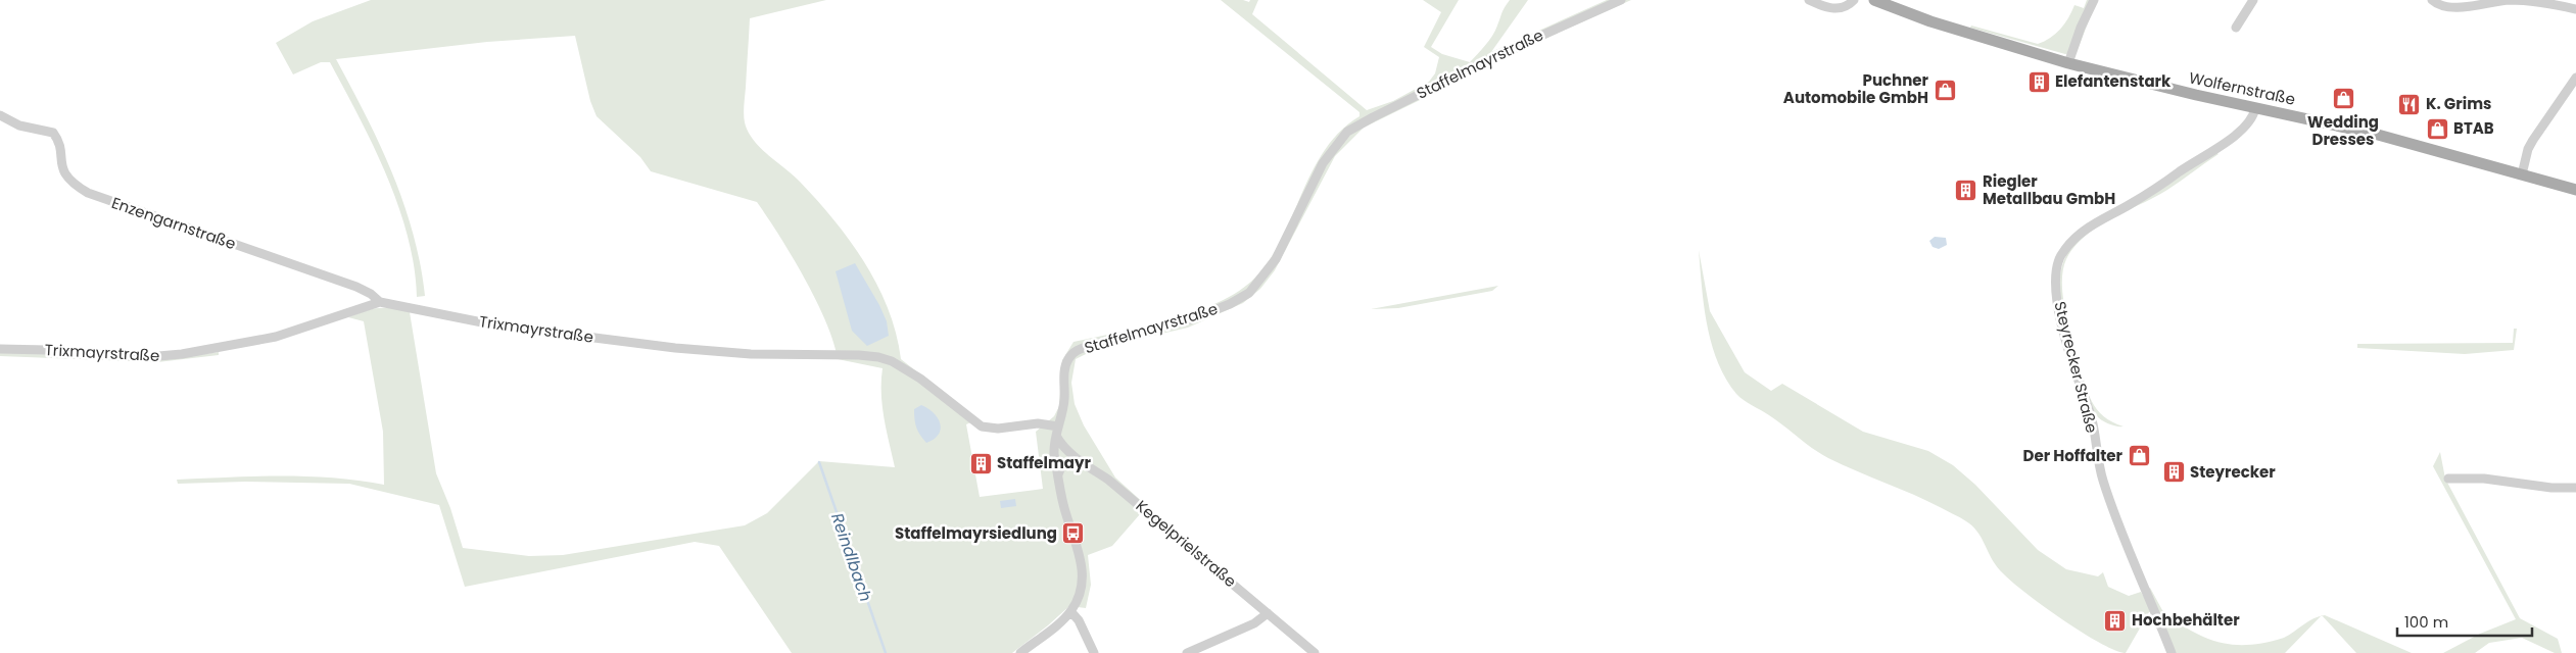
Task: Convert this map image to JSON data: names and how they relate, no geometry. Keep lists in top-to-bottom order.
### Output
{
  "streets": {
    "main road": ["Wolfernstraße"],
    "street": [
      "Staffelmayrstraße",
      "Enzengarnstraße",
      "Trixmayrstraße",
      "Steyrecker Straße",
      "Kegelprielstraße"
    ]
  },
  "crossings": [
    ["Staffelmayrstraße", "Trixmayrstraße"],
    ["Staffelmayrstraße", "Kegelprielstraße"],
    ["Wolfernstraße", "Steyrecker Straße"],
    ["Enzengarnstraße", "Trixmayrstraße"],
    ["Trixmayrstraße", "Kegelprielstraße"]
  ],
  "water": ["Reindlbach"],
  "places": {
    "building": [
      "Elefantenstark",
      "Riegler Metallbau GmbH",
      "Staffelmayr",
      "Steyrecker",
      "Hochbehälter"
    ],
    "shop": [
      "Puchner Automobile GmbH",
      "Wedding Dresses",
      "BTAB",
      "Der Hoffalter"
    ],
    "restaurant": ["K. Grims"],
    "bus stop": ["Staffelmayrsiedlung"]
  },
  "scale_bar": "100 m"
}
